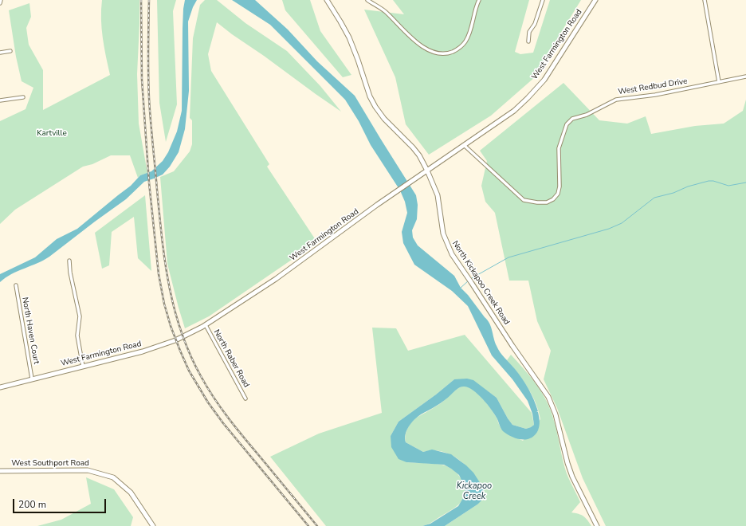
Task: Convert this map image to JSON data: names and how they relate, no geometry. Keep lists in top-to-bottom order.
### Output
{
  "streets": {
    "main road": ["West Farmington Road", "North Kickapoo Creek Road", "West Southport Road"],
    "street": ["West Redbud Drive", "North Haven Court", "North Raber Road"]
  },
  "crossings": [
    ["West Farmington Road", "West Redbud Drive"],
    ["West Farmington Road", "North Kickapoo Creek Road"],
    ["West Farmington Road", "North Haven Court"],
    ["West Farmington Road", "North Raber Road"]
  ],
  "water": ["Kickapoo Creek"],
  "parks": ["Kartville"],
  "scale_bar": "200 m"
}
